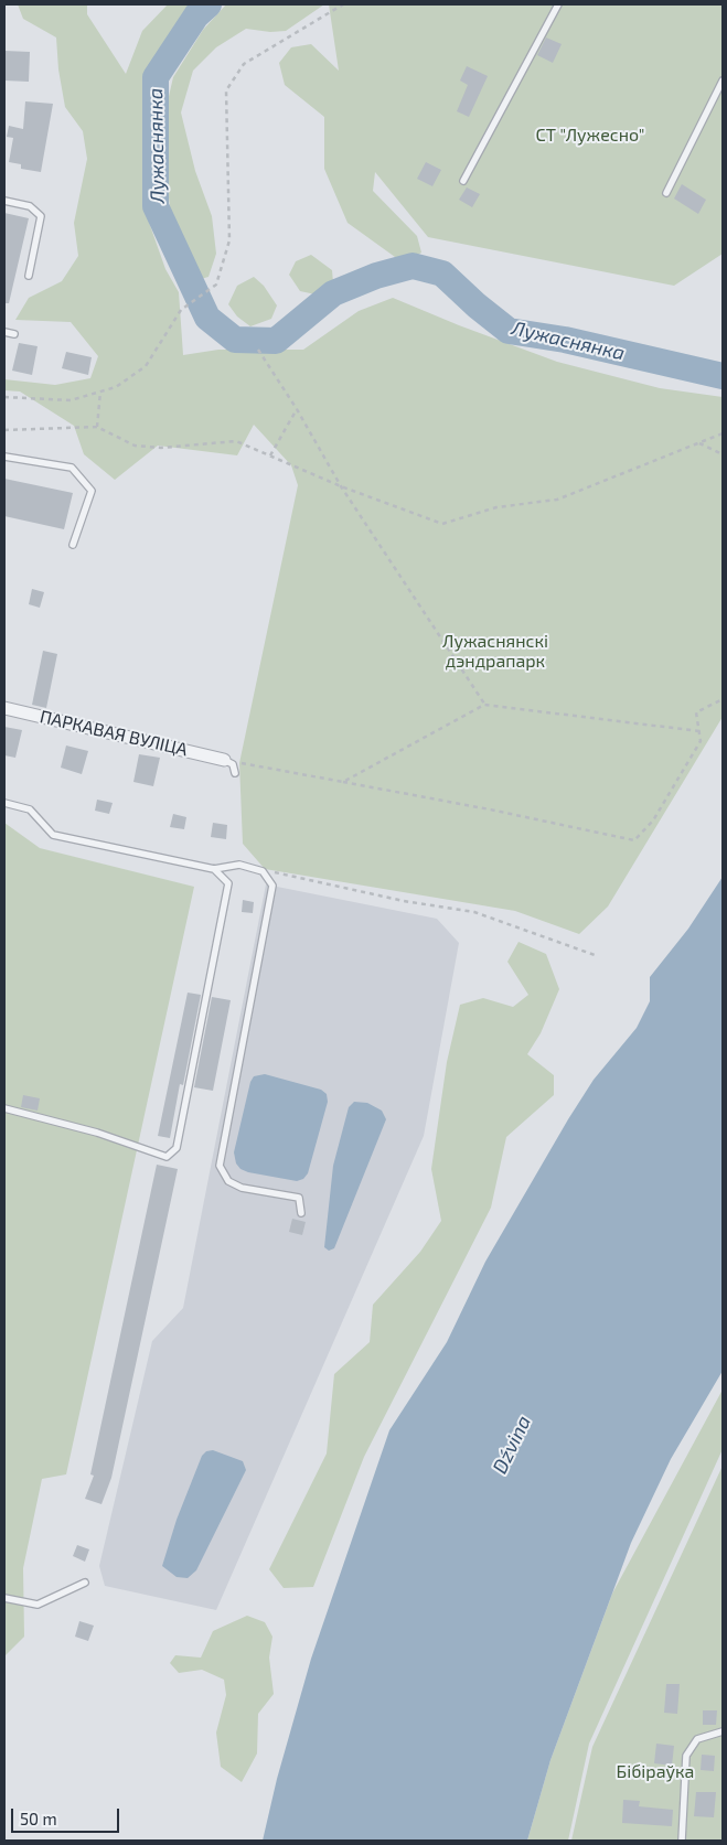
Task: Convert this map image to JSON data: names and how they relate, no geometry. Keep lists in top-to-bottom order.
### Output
{
  "streets": {
    "street": ["ПАРКАВАЯ ВУЛІЦА"]
  },
  "water": ["Лужаснянка", "Dźvina"],
  "parks": ["СТ \"Лужесно\"", "Лужаснянскі дэндрапарк", "Бібіраўка"],
  "scale_bar": "50 m"
}
